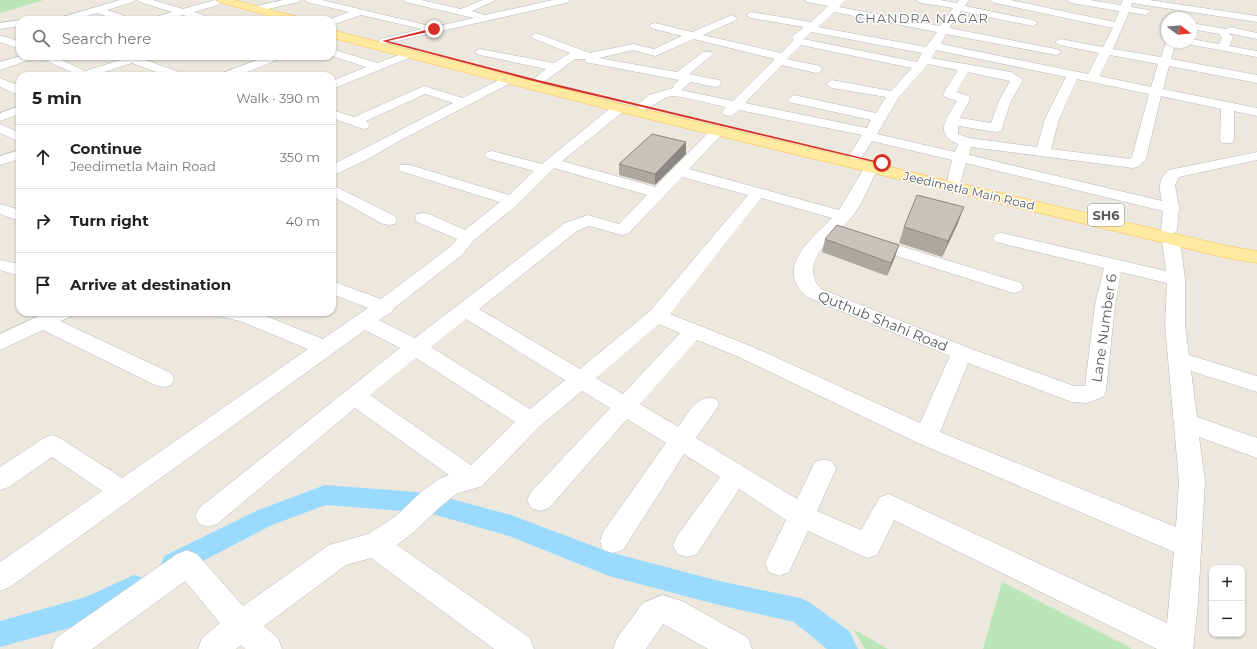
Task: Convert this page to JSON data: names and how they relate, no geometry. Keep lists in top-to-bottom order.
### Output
{
  "streets": {
    "main road": ["Jeedimetla Main Road", "SH6"],
    "street": ["Quthub Shahi Road", "Lane Number 6"]
  },
  "crossings": [
    ["Jeedimetla Main Road", "Quthub Shahi Road"],
    ["Quthub Shahi Road", "Lane Number 6"]
  ],
  "districts": ["CHANDRA NAGAR"],
  "north": "right",
  "page": {
    "search": "Search here",
    "heading": ["5 min", "Walk · 390 m"],
    "list": [
      ["Continue", "Jeedimetla Main Road", "350 m"],
      ["Turn right", "40 m"],
      "Arrive at destination"
    ],
    "map_buttons": ["+", "−"]
  }
}
